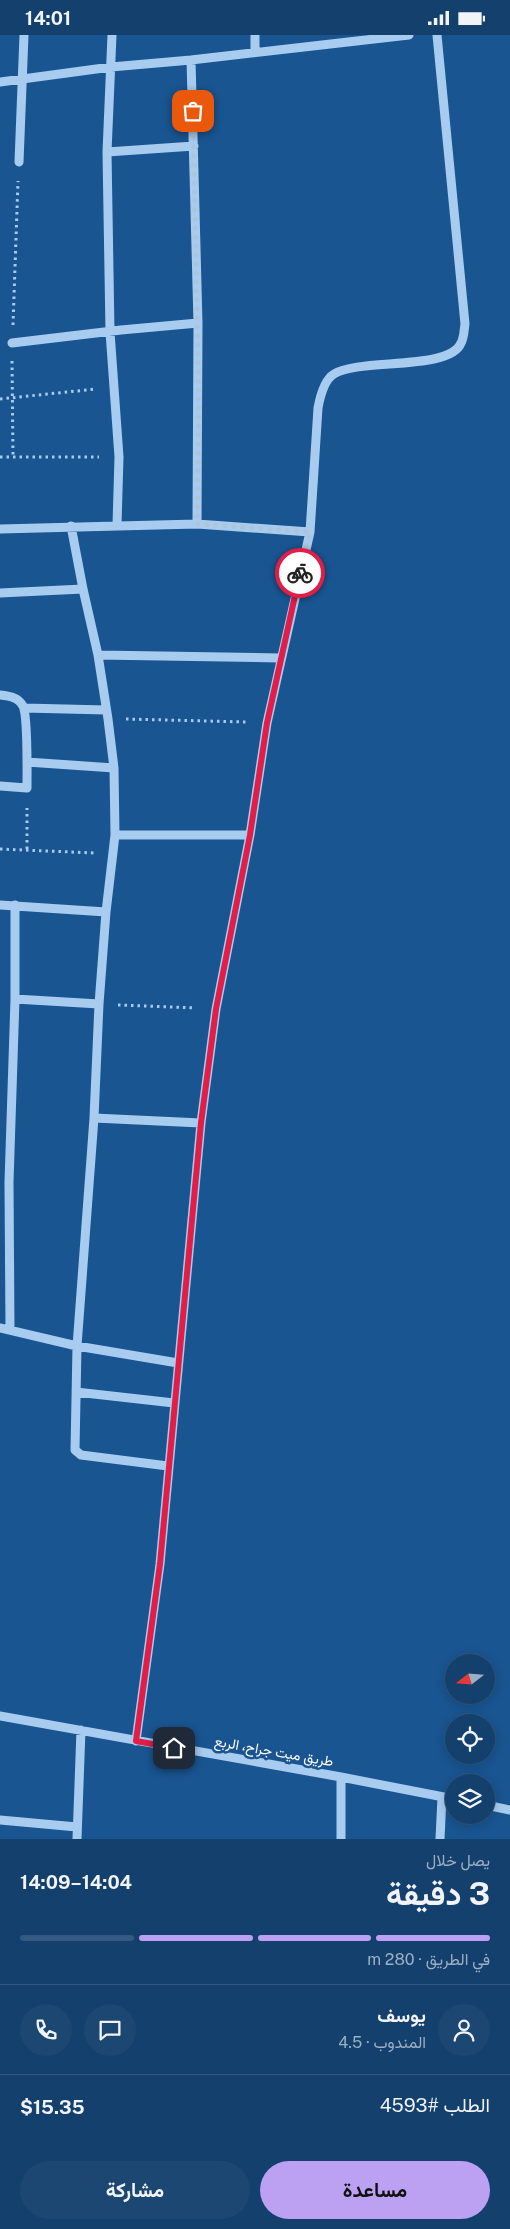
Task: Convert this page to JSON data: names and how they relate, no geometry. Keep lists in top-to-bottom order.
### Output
{
  "streets": {
    "street": ["طريق ميت جراح، الربع"]
  },
  "north": "left",
  "page": {
    "status": "14:01",
    "heading": ["3 دقيقة", "يصل خلال", "14:04–14:09"],
    "panel": [
      "يوسف",
      "المندوب · 4.5",
      "الطلب #4593",
      "$15.35"
    ],
    "bar": "في الطريق · 280 m",
    "buttons": ["مساعدة", "مشاركة"]
  }
}
